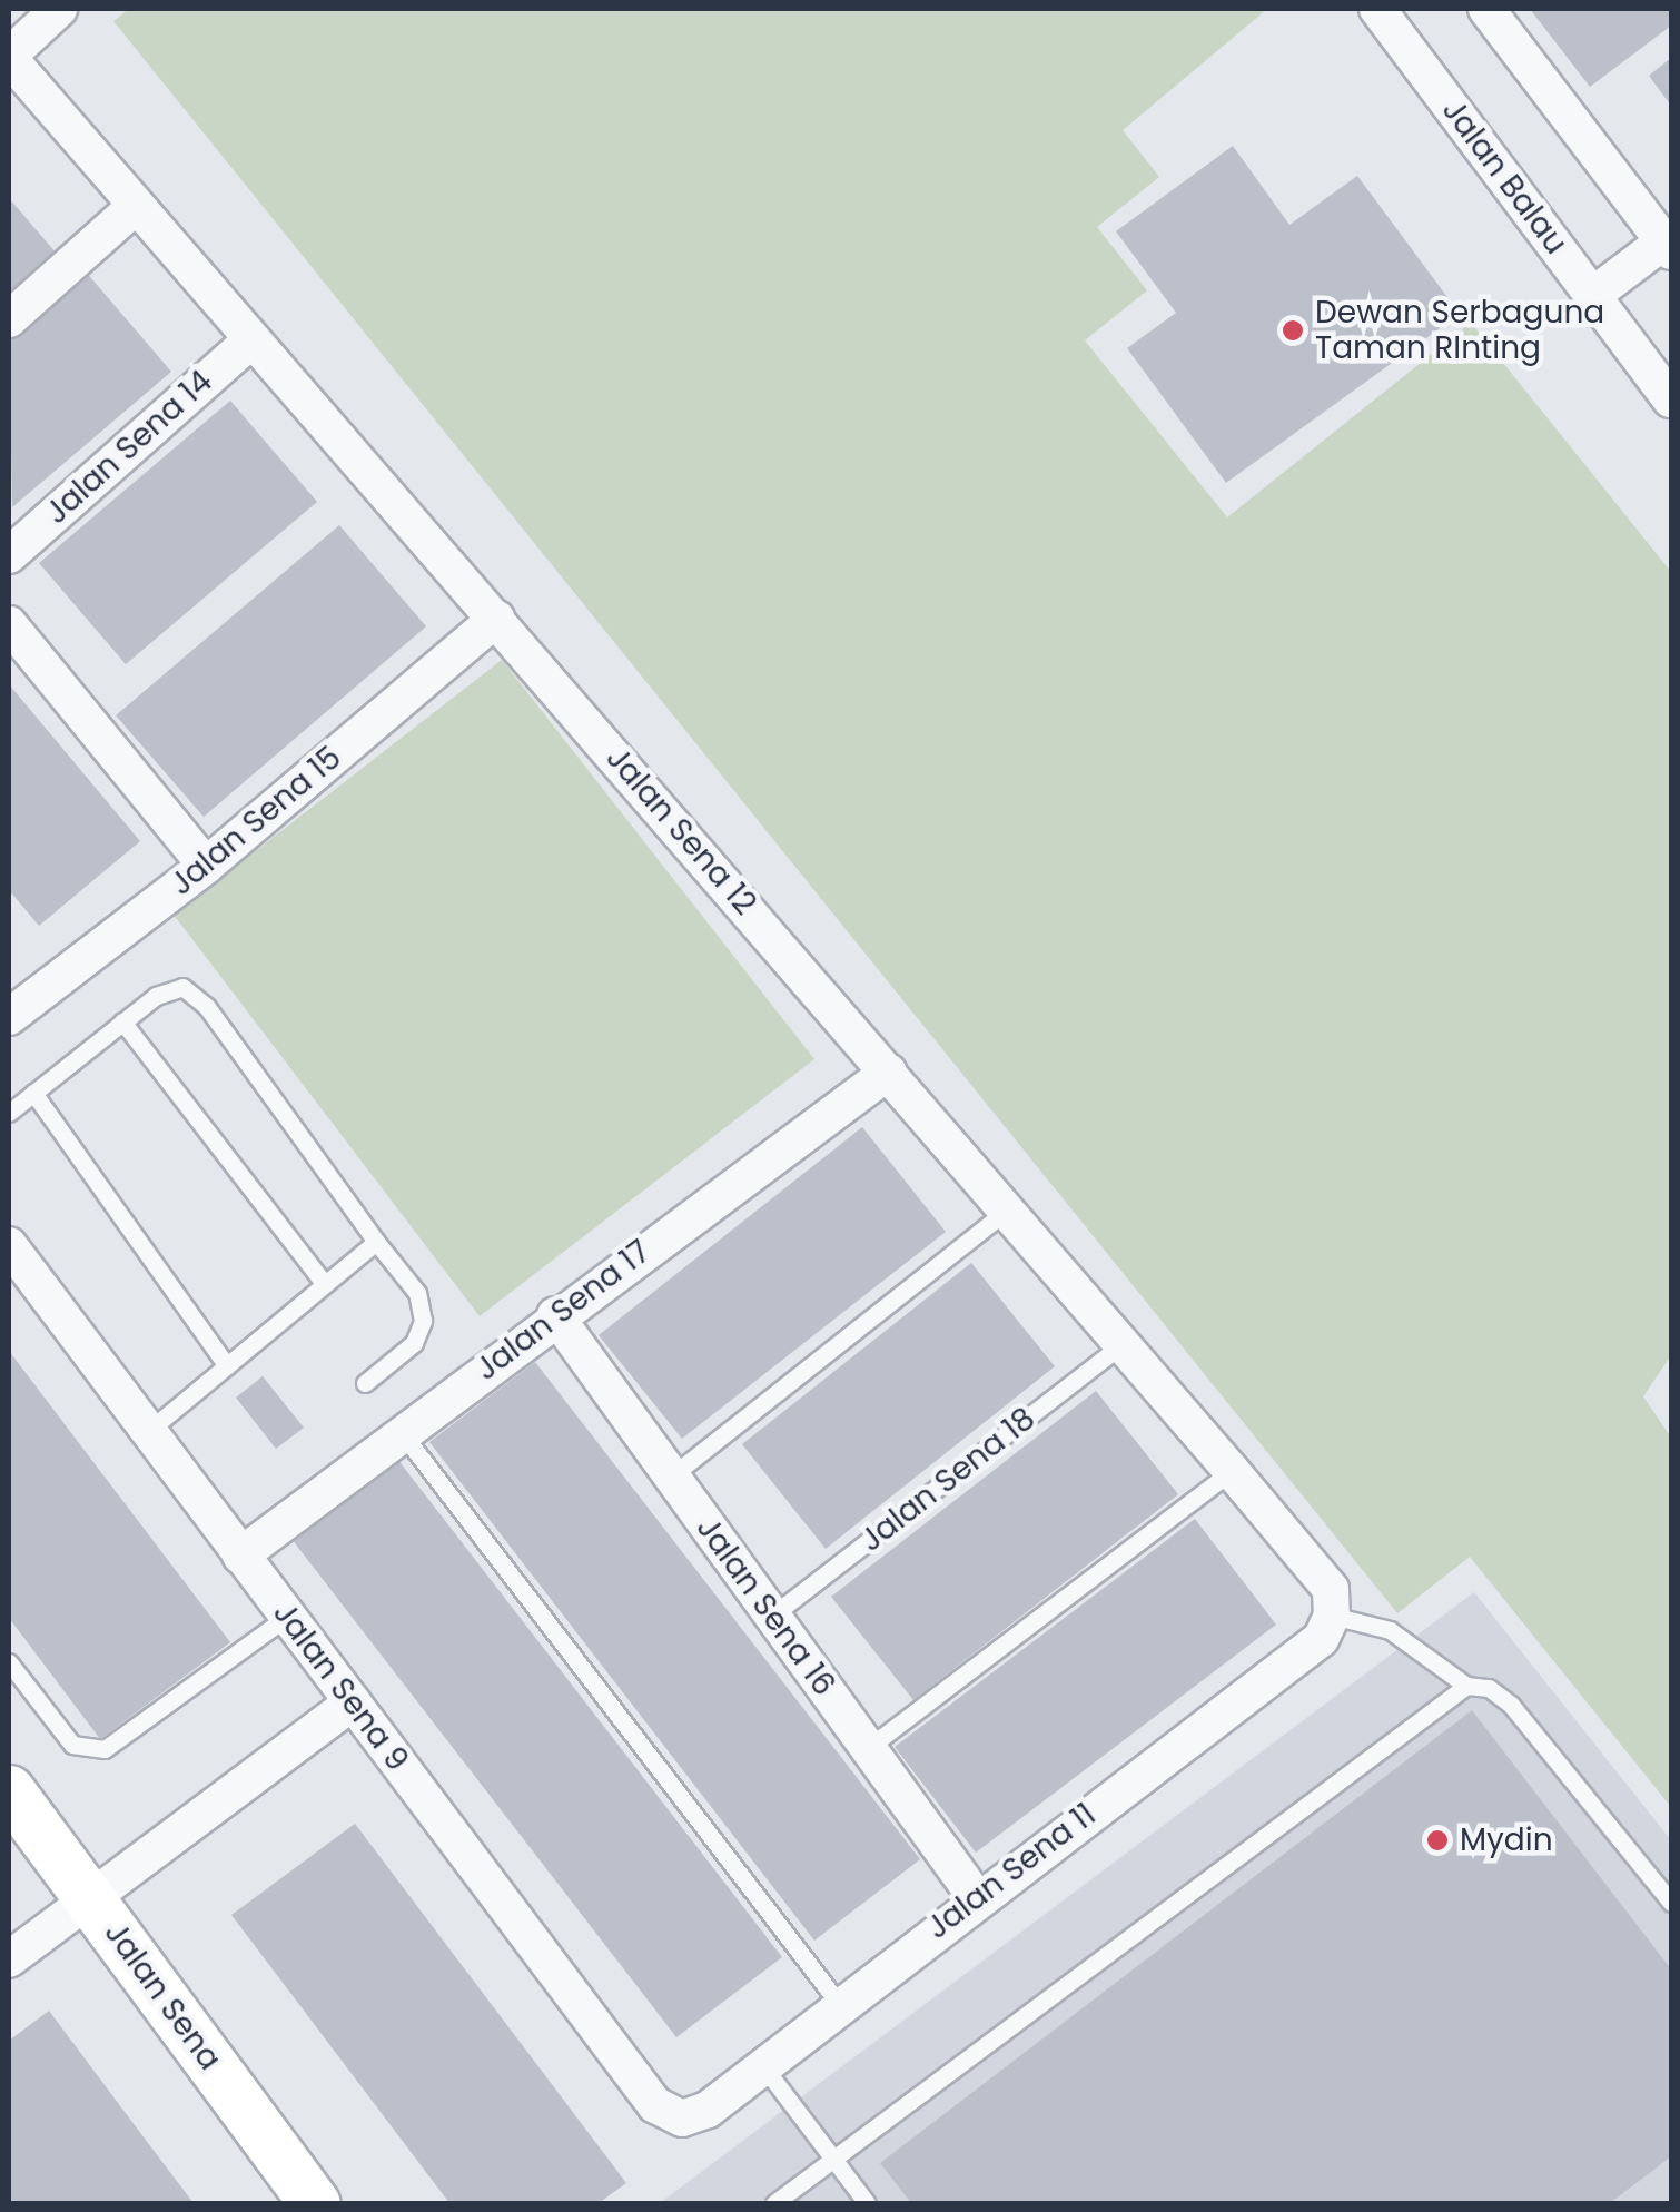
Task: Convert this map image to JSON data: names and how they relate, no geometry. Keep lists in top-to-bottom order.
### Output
{
  "streets": {
    "street": [
      "Jalan Balau",
      "Jalan Sena 14",
      "Jalan Sena 15",
      "Jalan Sena 12",
      "Jalan Sena 17",
      "Jalan Sena 16",
      "Jalan Sena 9",
      "Jalan Sena 11",
      "Jalan Sena"
    ],
    "lane": ["Jalan Sena 18"]
  },
  "crossings": [
    ["Jalan Sena 14", "Jalan Sena 12"],
    ["Jalan Sena 15", "Jalan Sena 12"],
    ["Jalan Sena 12", "Jalan Sena 17"],
    ["Jalan Sena 12", "Jalan Sena 18"],
    ["Jalan Sena 12", "Jalan Sena 11"],
    ["Jalan Sena 17", "Jalan Sena 16"],
    ["Jalan Sena 17", "Jalan Sena 9"],
    ["Jalan Sena 18", "Jalan Sena 16"],
    ["Jalan Sena 16", "Jalan Sena 11"],
    ["Jalan Sena 9", "Jalan Sena 11"]
  ],
  "places": ["Dewan Serbaguna Taman RInting", "Mydin"]
}
